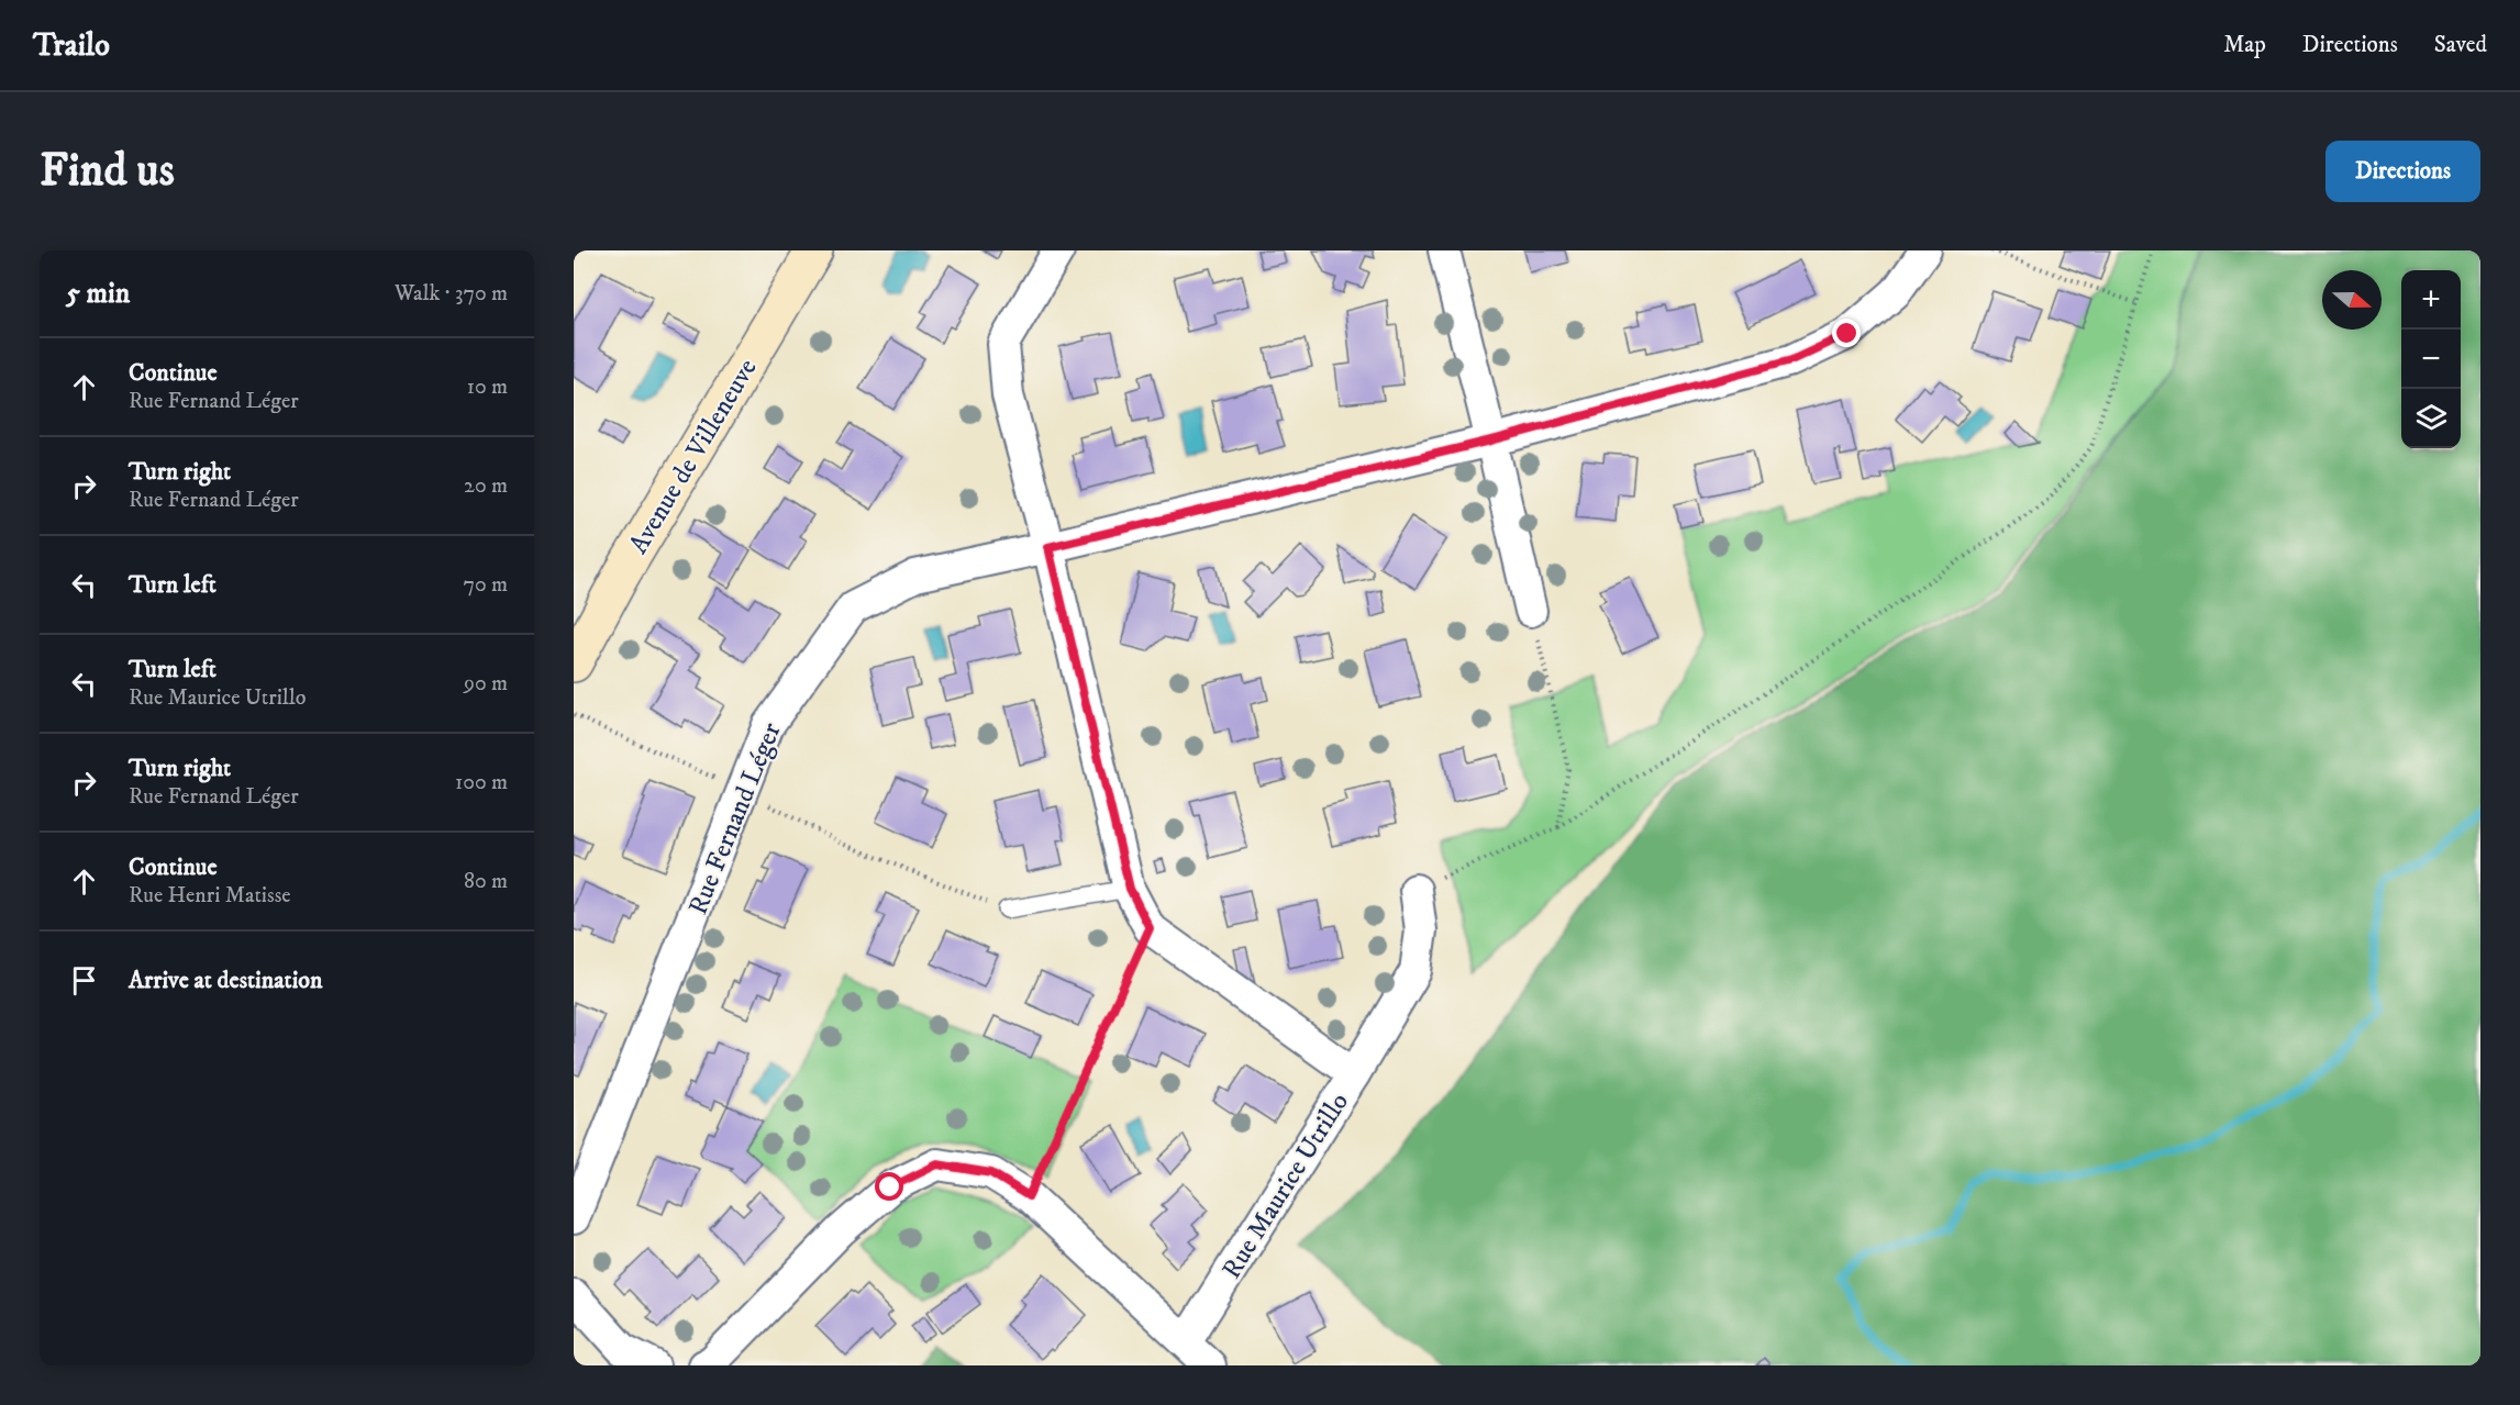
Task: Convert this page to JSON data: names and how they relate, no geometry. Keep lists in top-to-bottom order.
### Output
{
  "streets": {
    "main road": ["Avenue de Villeneuve"],
    "street": ["Rue Fernand Léger", "Rue Maurice Utrillo"]
  },
  "crossings": [
    ["Rue Fernand Léger", "Rue Maurice Utrillo"]
  ],
  "north": "right",
  "page": {
    "header": "Trailo",
    "nav": ["Map", "Directions", "Saved"],
    "buttons": "Directions",
    "title": "Find us",
    "heading": ["5 min", "Walk · 370 m"],
    "map_buttons": ["+", "−"],
    "list": [
      ["Continue", "Rue Fernand Léger", "10 m"],
      ["Turn right", "Rue Fernand Léger", "20 m"],
      ["Turn left", "70 m"],
      ["Turn left", "Rue Maurice Utrillo", "90 m"],
      ["Turn right", "Rue Fernand Léger", "100 m"],
      ["Continue", "Rue Henri Matisse", "80 m"],
      "Arrive at destination"
    ]
  }
}
